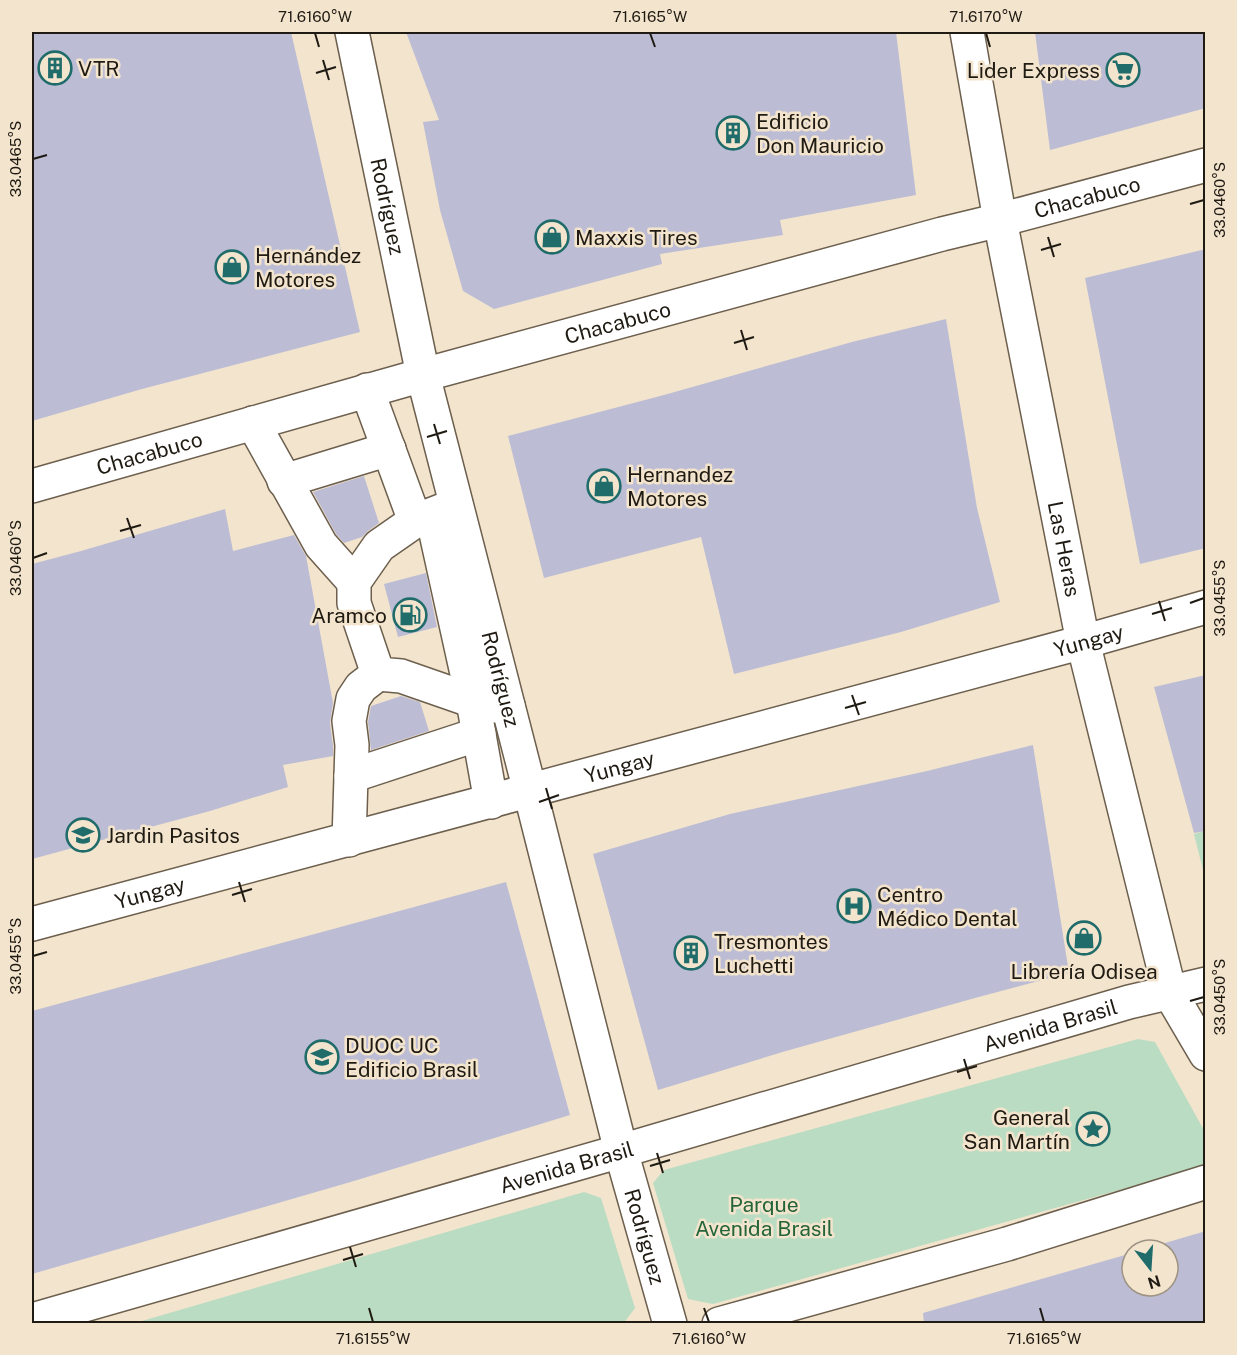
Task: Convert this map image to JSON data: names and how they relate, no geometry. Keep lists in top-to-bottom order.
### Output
{
  "streets": {
    "street": [
      "Chacabuco",
      "Rodríguez",
      "Las Heras",
      "Yungay",
      "Avenida Brasil"
    ]
  },
  "crossings": [
    ["Chacabuco", "Rodríguez"],
    ["Chacabuco", "Las Heras"],
    ["Rodríguez", "Yungay"],
    ["Rodríguez", "Avenida Brasil"],
    ["Las Heras", "Yungay"],
    ["Las Heras", "Avenida Brasil"]
  ],
  "parks": ["Parque Avenida Brasil"],
  "places": {
    "building": ["VTR", "Edificio Don Mauricio", "Tresmontes Luchetti"],
    "supermarket": ["Lider Express"],
    "shop": [
      "Maxxis Tires",
      "Hernández Motores",
      "Hernandez Motores",
      "Librería Odisea"
    ],
    "fuel station": ["Aramco"],
    "school or university": ["Jardin Pasitos", "DUOC UC Edificio Brasil"],
    "hospital": ["Centro Médico Dental"],
    "place": ["General San Martín"]
  },
  "north": "bottom",
  "coordinates": [
    "71.6160°W",
    "71.6165°W",
    "71.6170°W",
    "33.0465°S",
    "33.0460°S",
    "33.0455°S",
    "33.0450°S",
    "71.6155°W"
  ]
}
